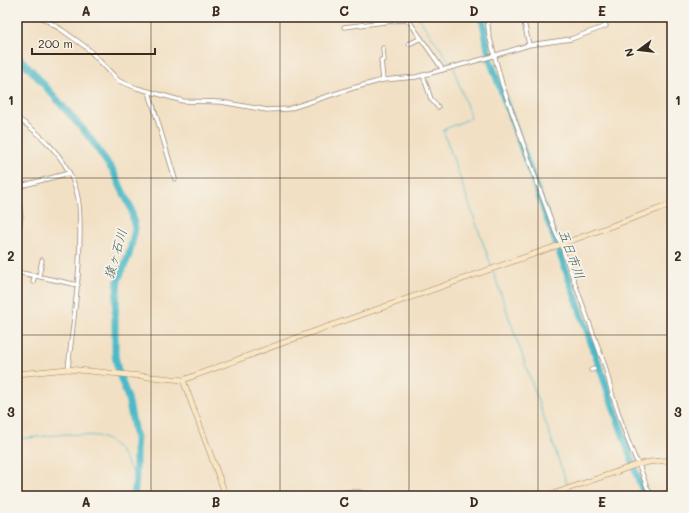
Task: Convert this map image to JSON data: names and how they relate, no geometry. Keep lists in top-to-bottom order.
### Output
{
  "water": ["猿ヶ石川", "五日市川"],
  "scale_bar": "200 m",
  "north": "left",
  "grid": {
    "columns": [
      "A",
      "B",
      "C",
      "D",
      "E"
    ],
    "rows": ["1", "2", "3"]
  }
}
